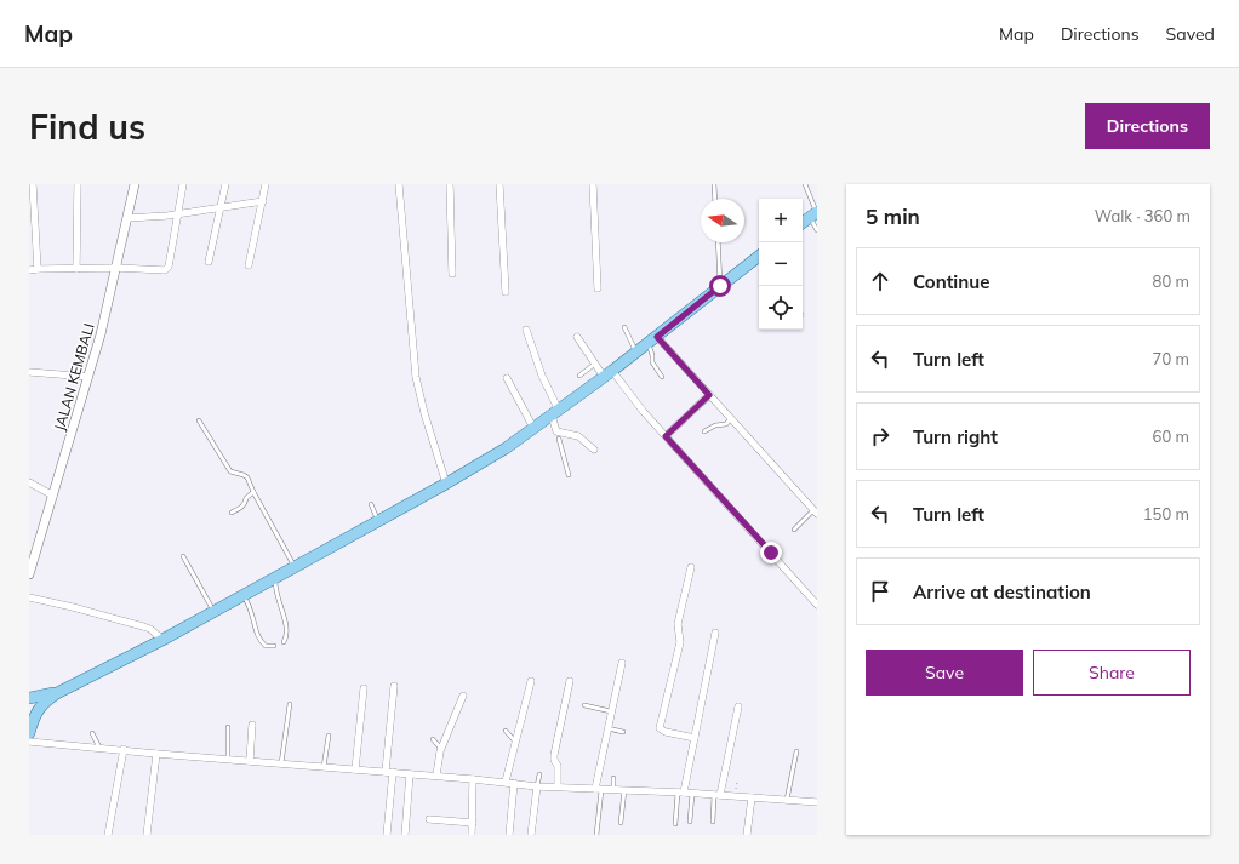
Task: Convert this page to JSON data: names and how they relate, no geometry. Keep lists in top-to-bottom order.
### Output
{
  "streets": {
    "street": ["JALAN KEMBALI"]
  },
  "north": "left",
  "page": {
    "header": "Map",
    "nav": ["Map", "Directions", "Saved"],
    "buttons": [
      "Directions",
      ["Save", "Share"]
    ],
    "title": "Find us",
    "heading": ["5 min", "Walk · 360 m"],
    "map_buttons": ["+", "−"],
    "list": [
      ["Continue", "80 m"],
      ["Turn left", "70 m"],
      ["Turn right", "60 m"],
      ["Turn left", "150 m"],
      "Arrive at destination"
    ]
  }
}
